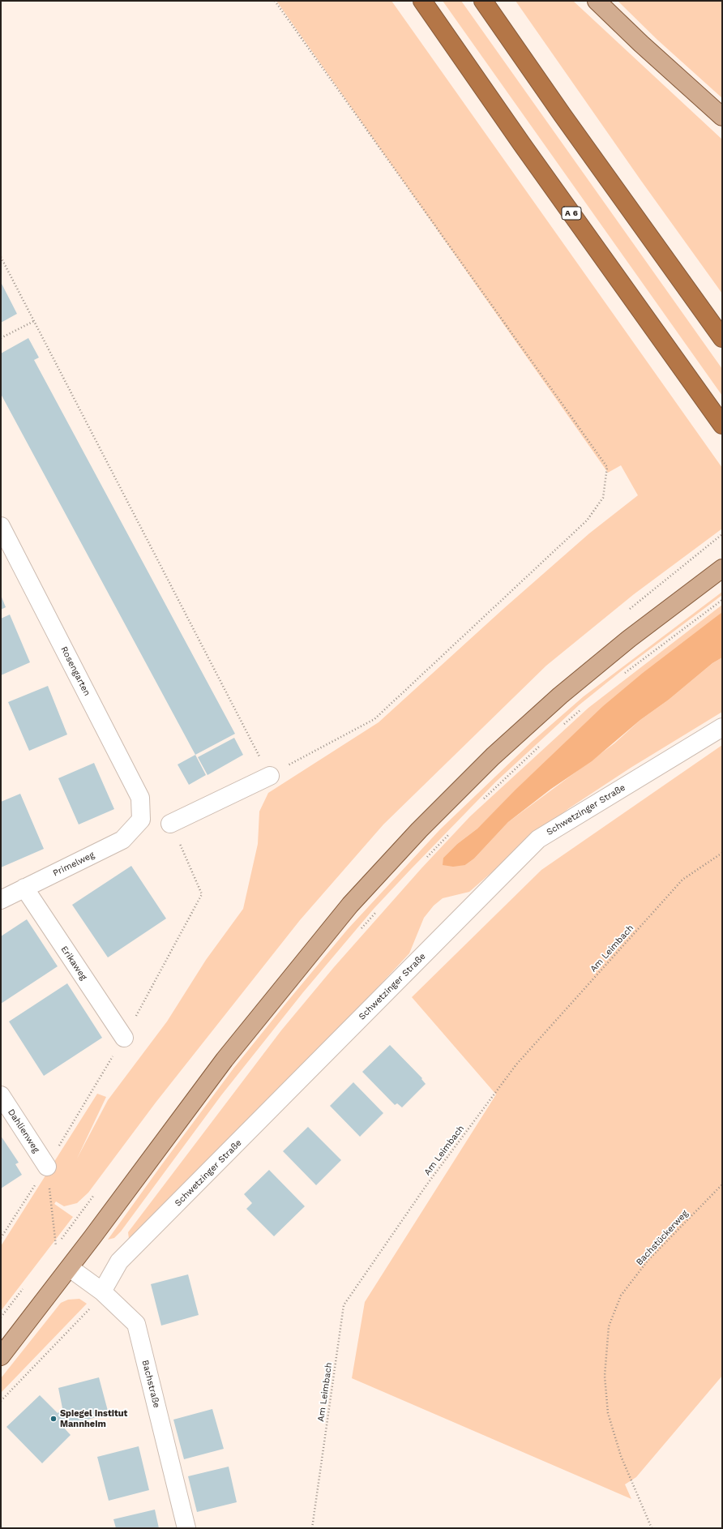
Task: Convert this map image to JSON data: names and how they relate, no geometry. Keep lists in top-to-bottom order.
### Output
{
  "streets": {
    "highway": ["A 6"],
    "street": [
      "Rosengarten",
      "Schwetzinger Straße",
      "Primelweg",
      "Erikaweg",
      "Dahlienweg",
      "Bachstraße"
    ],
    "path": ["Am Leimbach", "Bachstückerweg"]
  },
  "crossings": [
    ["Rosengarten", "Primelweg"],
    ["Schwetzinger Straße", "Bachstraße"],
    ["Primelweg", "Erikaweg"]
  ],
  "places": ["Spiegel Institut Mannheim"]
}
